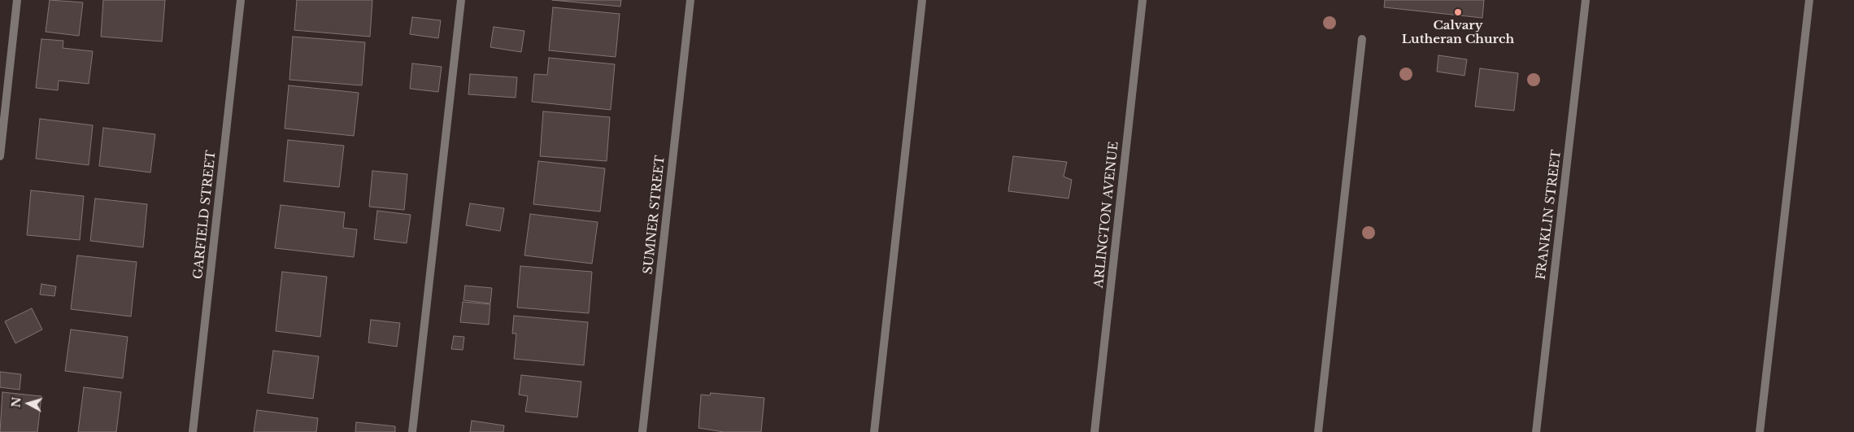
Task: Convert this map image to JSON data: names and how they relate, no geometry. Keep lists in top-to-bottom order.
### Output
{
  "streets": {
    "street": [
      "GARFIELD STREET",
      "SUMNER STREET",
      "ARLINGTON AVENUE",
      "FRANKLIN STREET"
    ]
  },
  "places": ["Calvary Lutheran Church"],
  "north": "left"
}
